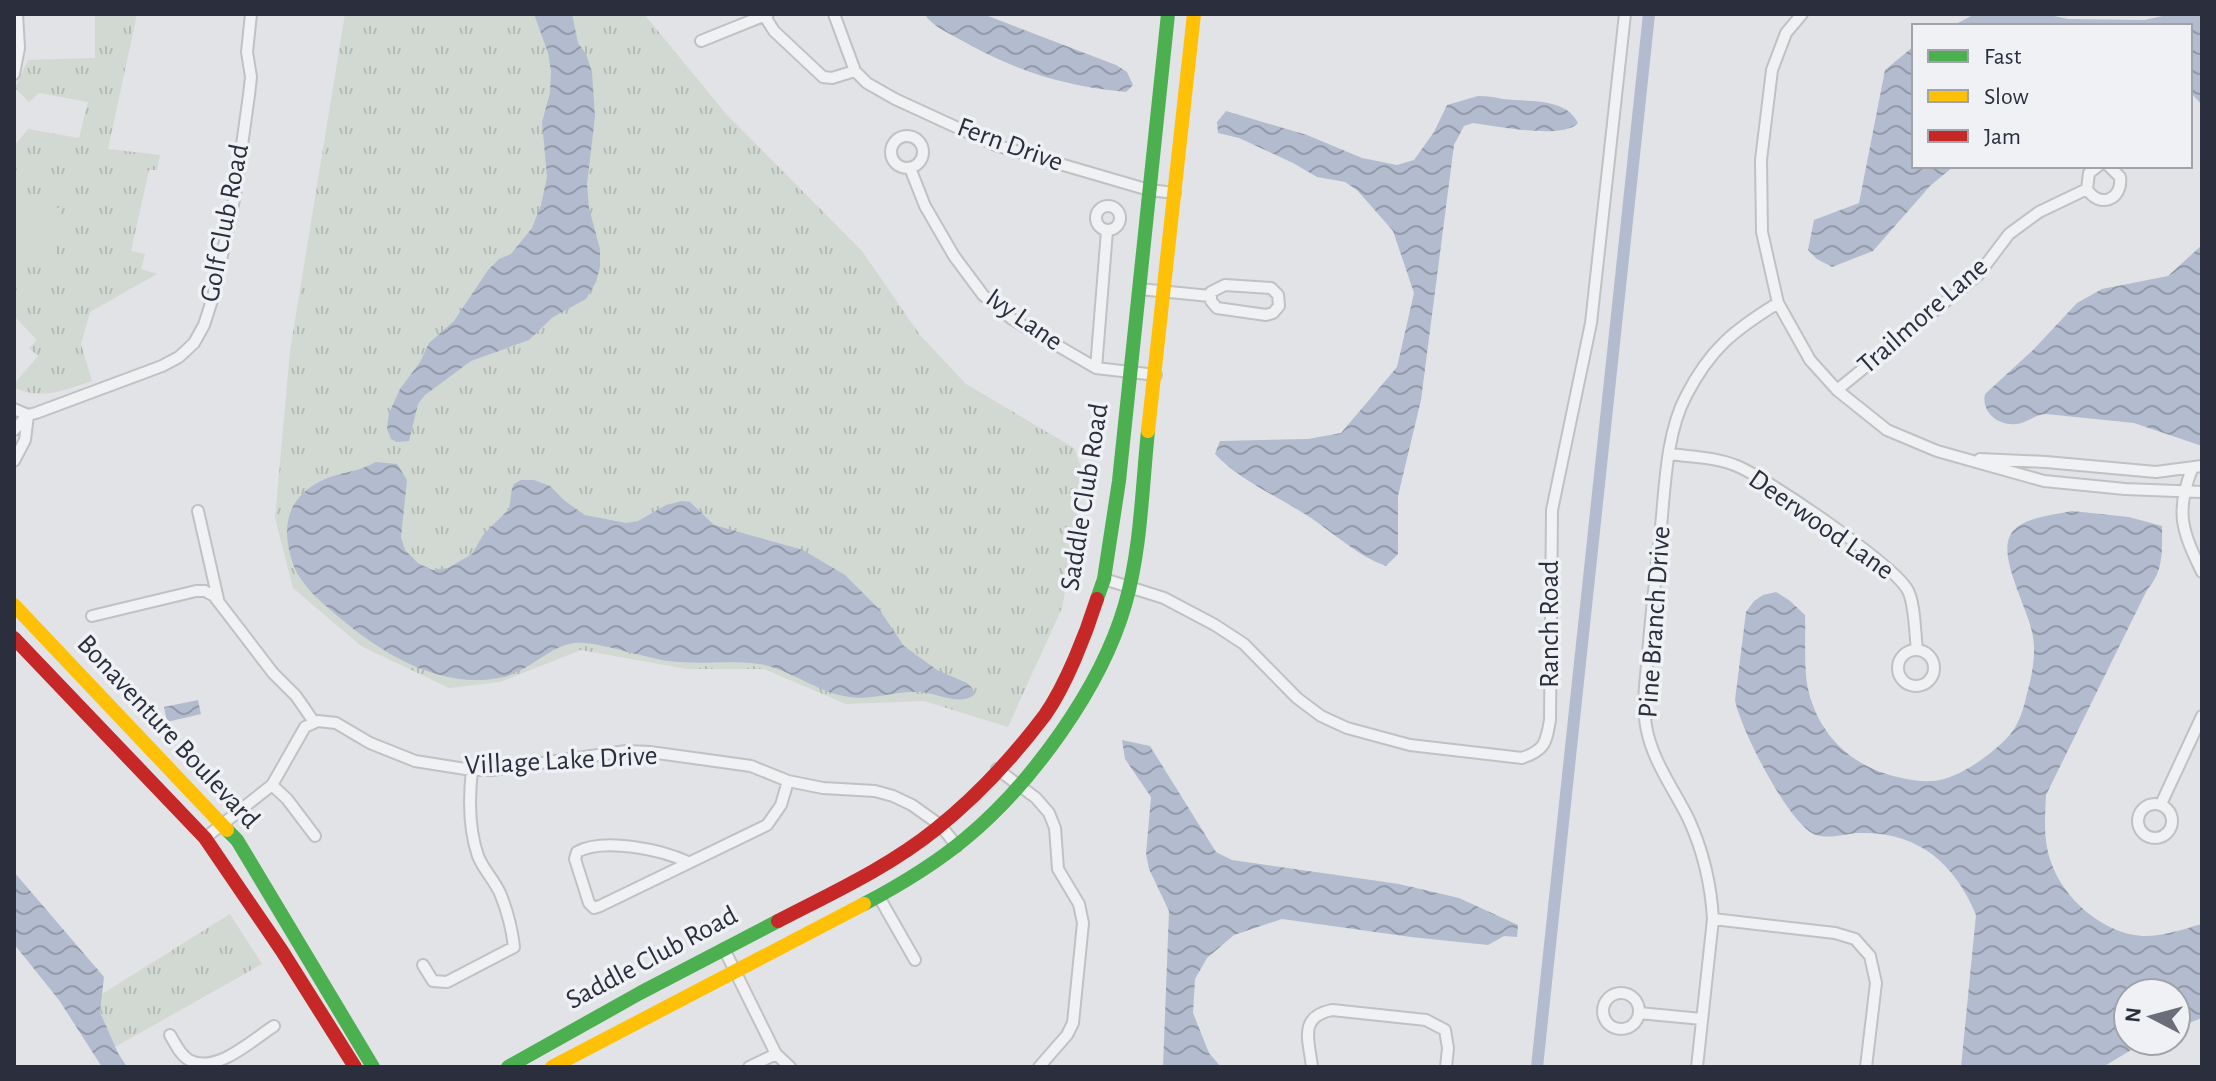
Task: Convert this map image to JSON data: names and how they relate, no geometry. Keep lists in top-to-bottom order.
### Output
{
  "streets": {
    "street": [
      "Fern Drive",
      "Golf Club Road",
      "Trailmore Lane",
      "Ivy Lane",
      "Saddle Club Road",
      "Deerwood Lane",
      "Pine Branch Drive",
      "Ranch Road",
      "Bonaventure Boulevard",
      "Village Lake Drive"
    ]
  },
  "crossings": [
    ["Fern Drive", "Saddle Club Road"],
    ["Ivy Lane", "Saddle Club Road"],
    ["Saddle Club Road", "Ranch Road"],
    ["Saddle Club Road", "Village Lake Drive"],
    ["Deerwood Lane", "Pine Branch Drive"]
  ],
  "legend": ["Fast", "Slow", "Jam"],
  "north": "left"
}
